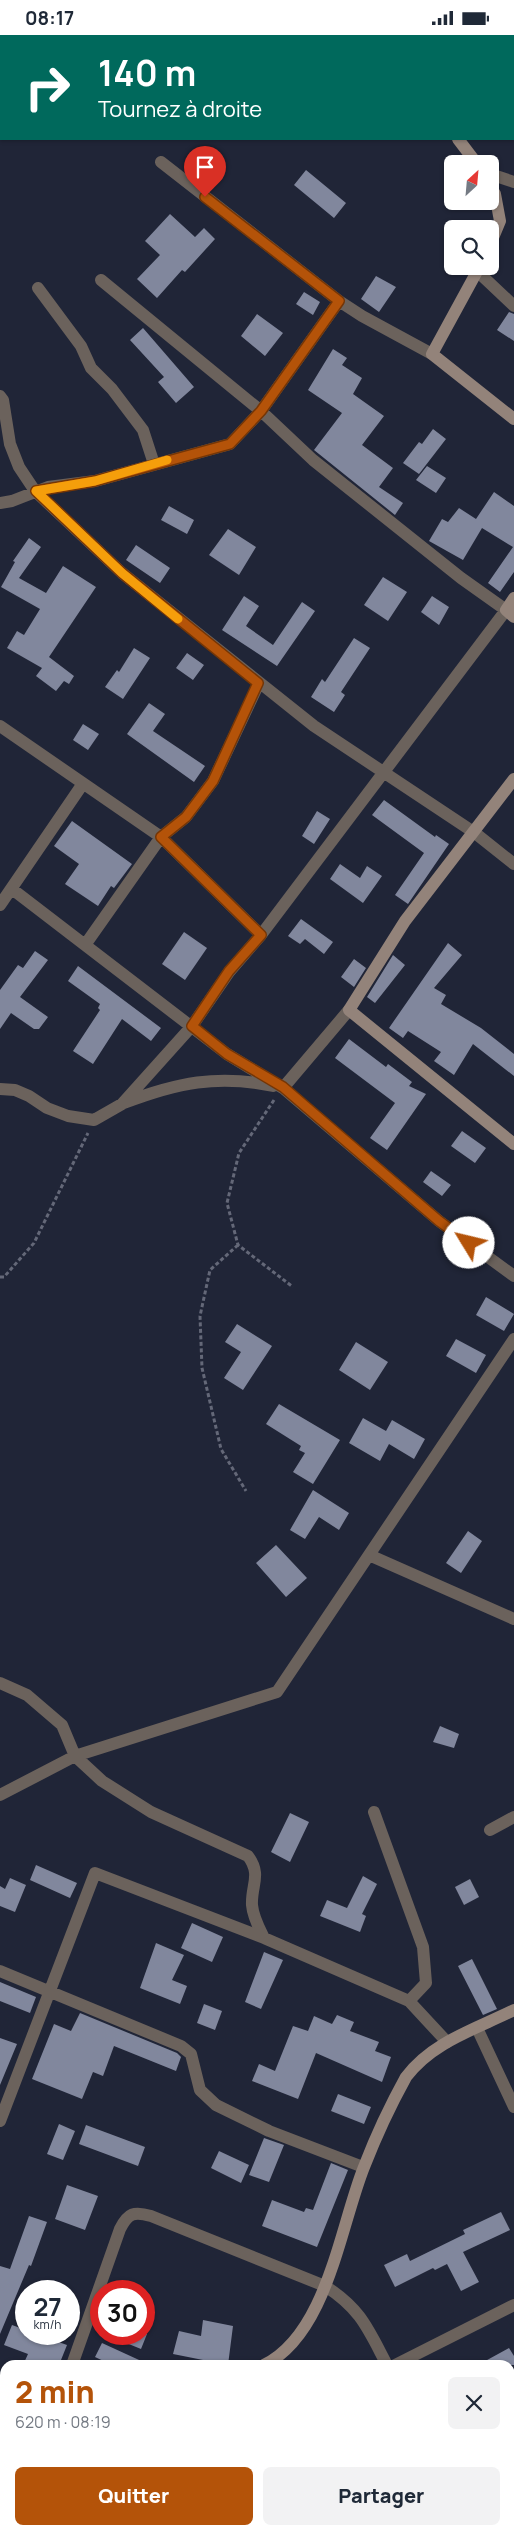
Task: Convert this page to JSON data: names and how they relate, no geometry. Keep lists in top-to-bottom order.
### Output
{
  "north": "top right",
  "page": {
    "status": "08:17",
    "turn": ["140 m", "Tournez à droite"],
    "speed": "27 km/h",
    "limit": "30",
    "heading": ["2 min", "620 m · 08:19"],
    "buttons": ["Quitter", "Partager"]
  }
}
